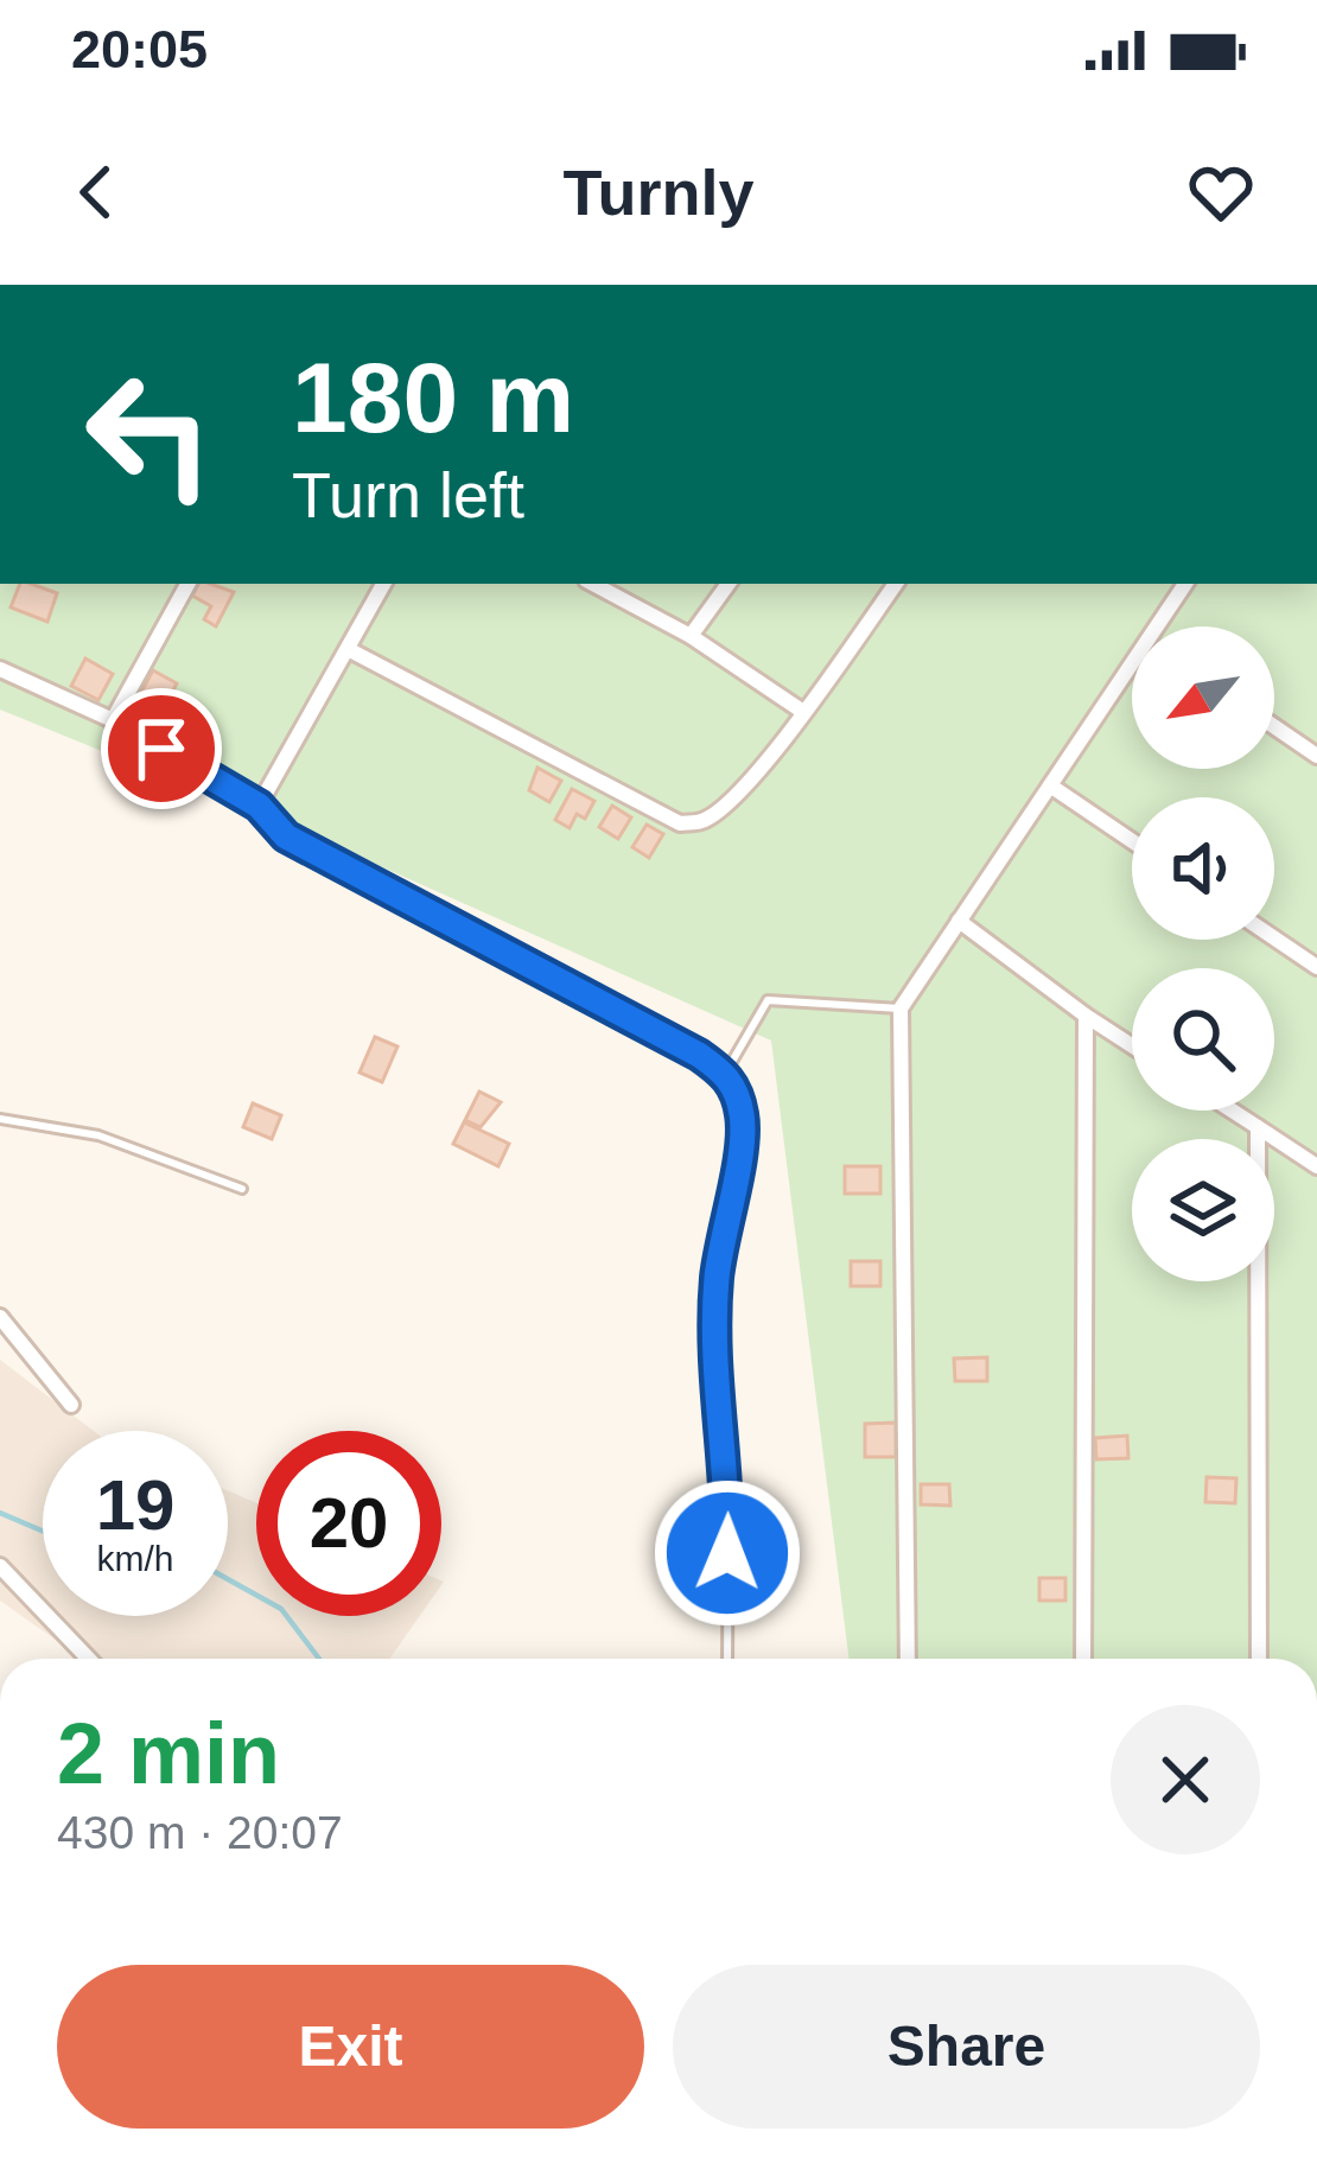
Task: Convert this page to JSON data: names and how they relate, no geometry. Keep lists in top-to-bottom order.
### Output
{
  "north": "bottom left",
  "page": {
    "status": "20:05",
    "header": "Turnly",
    "turn": ["180 m", "Turn left"],
    "speed": "19 km/h",
    "limit": "20",
    "heading": ["2 min", "430 m · 20:07"],
    "buttons": ["Exit", "Share"]
  }
}
